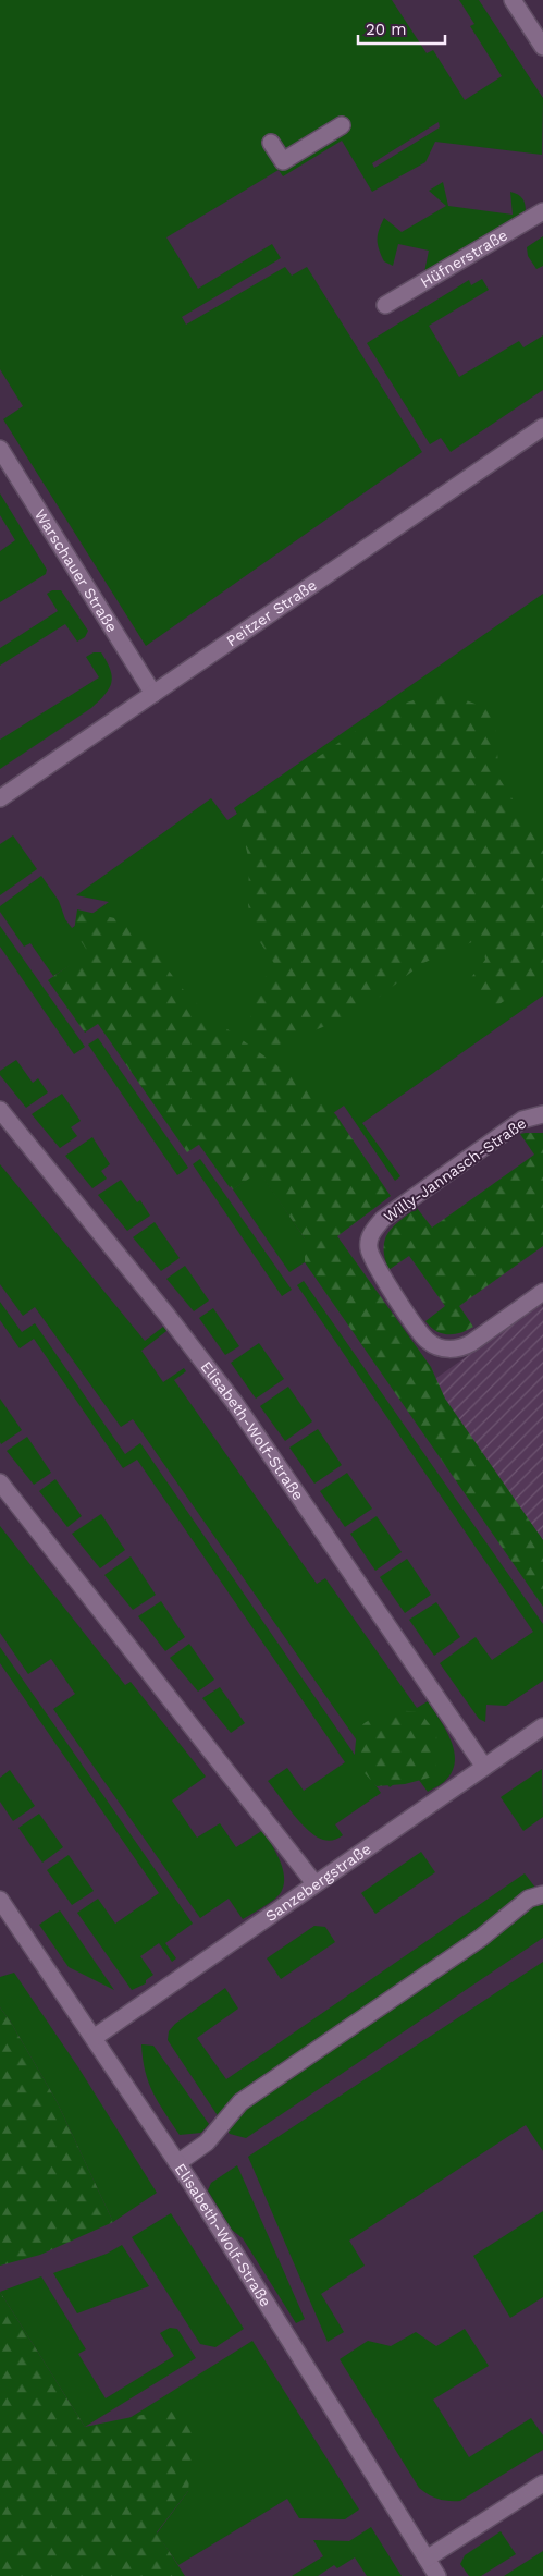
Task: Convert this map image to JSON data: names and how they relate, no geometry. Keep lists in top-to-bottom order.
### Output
{
  "streets": {
    "street": [
      "Hüfnerstraße",
      "Warschauer Straße",
      "Peitzer Straße",
      "Willy-Jannasch-Straße",
      "Elisabeth-Wolf-Straße",
      "Sanzebergstraße"
    ]
  },
  "crossings": [
    ["Warschauer Straße", "Peitzer Straße"],
    ["Elisabeth-Wolf-Straße", "Sanzebergstraße"]
  ],
  "scale_bar": "20 m"
}
